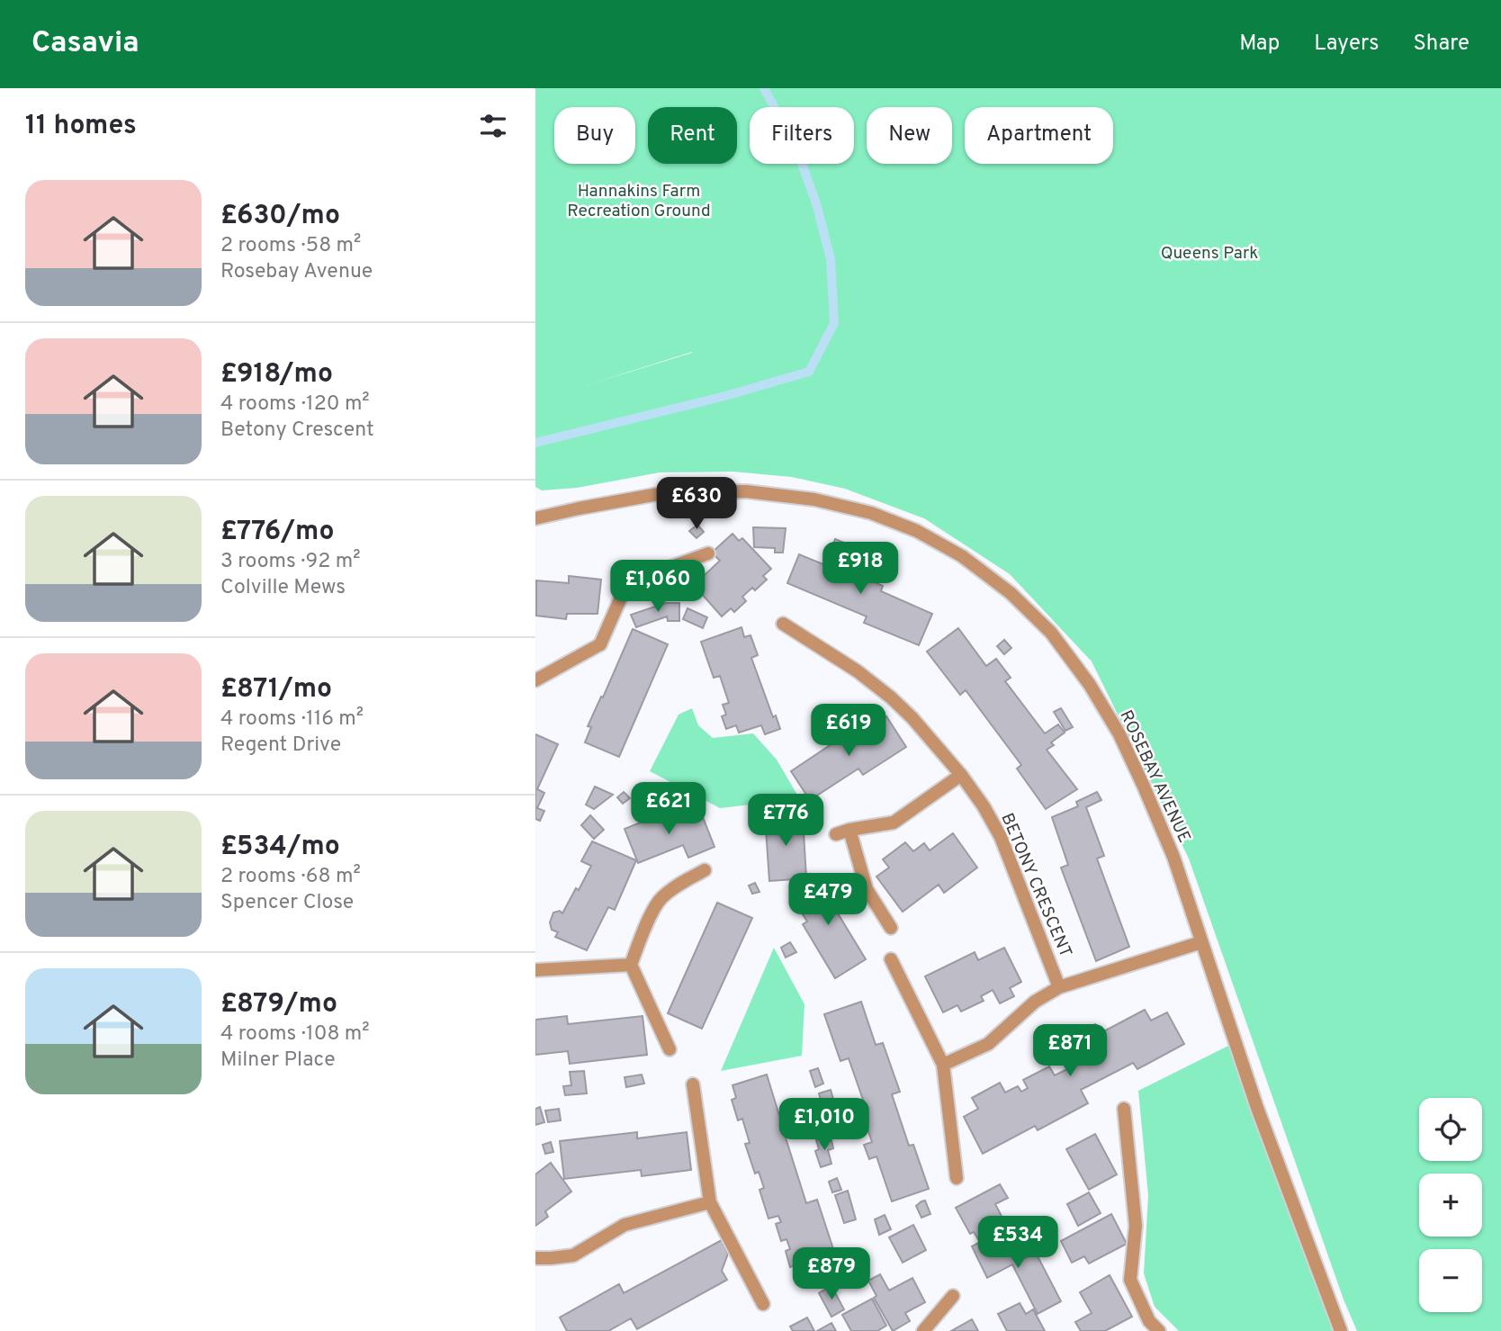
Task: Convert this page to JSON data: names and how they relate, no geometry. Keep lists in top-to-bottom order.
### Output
{
  "streets": {
    "street": ["ROSEBAY AVENUE", "BETONY CRESCENT"]
  },
  "parks": ["Hannakins Farm Recreation Ground", "Queens Park"],
  "page": {
    "header": "Casavia",
    "nav": ["Map", "Layers", "Share"],
    "heading": "11 homes",
    "chip": [
      "Buy",
      "Rent",
      "Filters",
      "New",
      "Apartment"
    ],
    "list": [
      {
        "name": "£630/mo",
        "note": "2 rooms · 58 m² · Rosebay Avenue"
      },
      {
        "name": "£918/mo",
        "note": "4 rooms · 120 m² · Betony Crescent"
      },
      {
        "name": "£776/mo",
        "note": "3 rooms · 92 m² · Colville Mews"
      },
      {
        "name": "£871/mo",
        "note": "4 rooms · 116 m² · Regent Drive"
      },
      {
        "name": "£534/mo",
        "note": "2 rooms · 68 m² · Spencer Close"
      },
      {
        "name": "£879/mo",
        "note": "4 rooms · 108 m² · Milner Place"
      }
    ],
    "price": [
      "£630",
      "£918",
      "£1,060",
      "£619",
      "£621",
      "£776",
      "£479",
      "£871",
      "£1,010",
      "£534",
      "£879"
    ],
    "map_buttons": ["+", "−"]
  }
}
